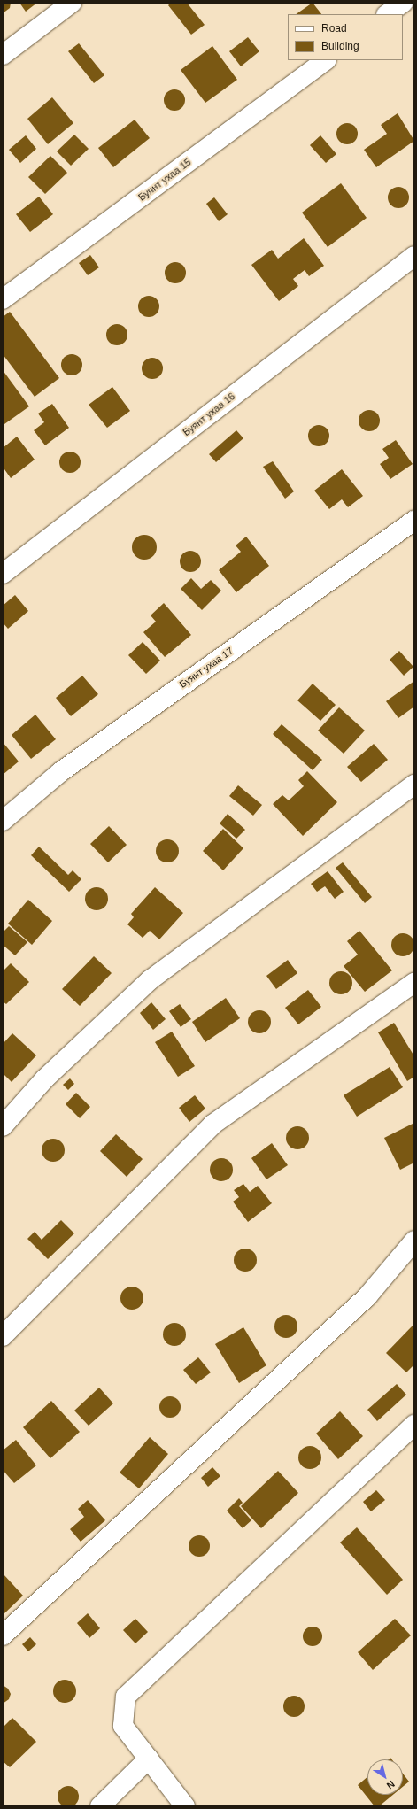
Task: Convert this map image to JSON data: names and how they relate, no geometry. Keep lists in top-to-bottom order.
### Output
{
  "streets": {
    "street": ["Буянт ухаа 15", "Буянт ухаа 16", "Буянт ухаа 17"]
  },
  "legend": ["Road", "Building"],
  "north": "bottom right"
}
